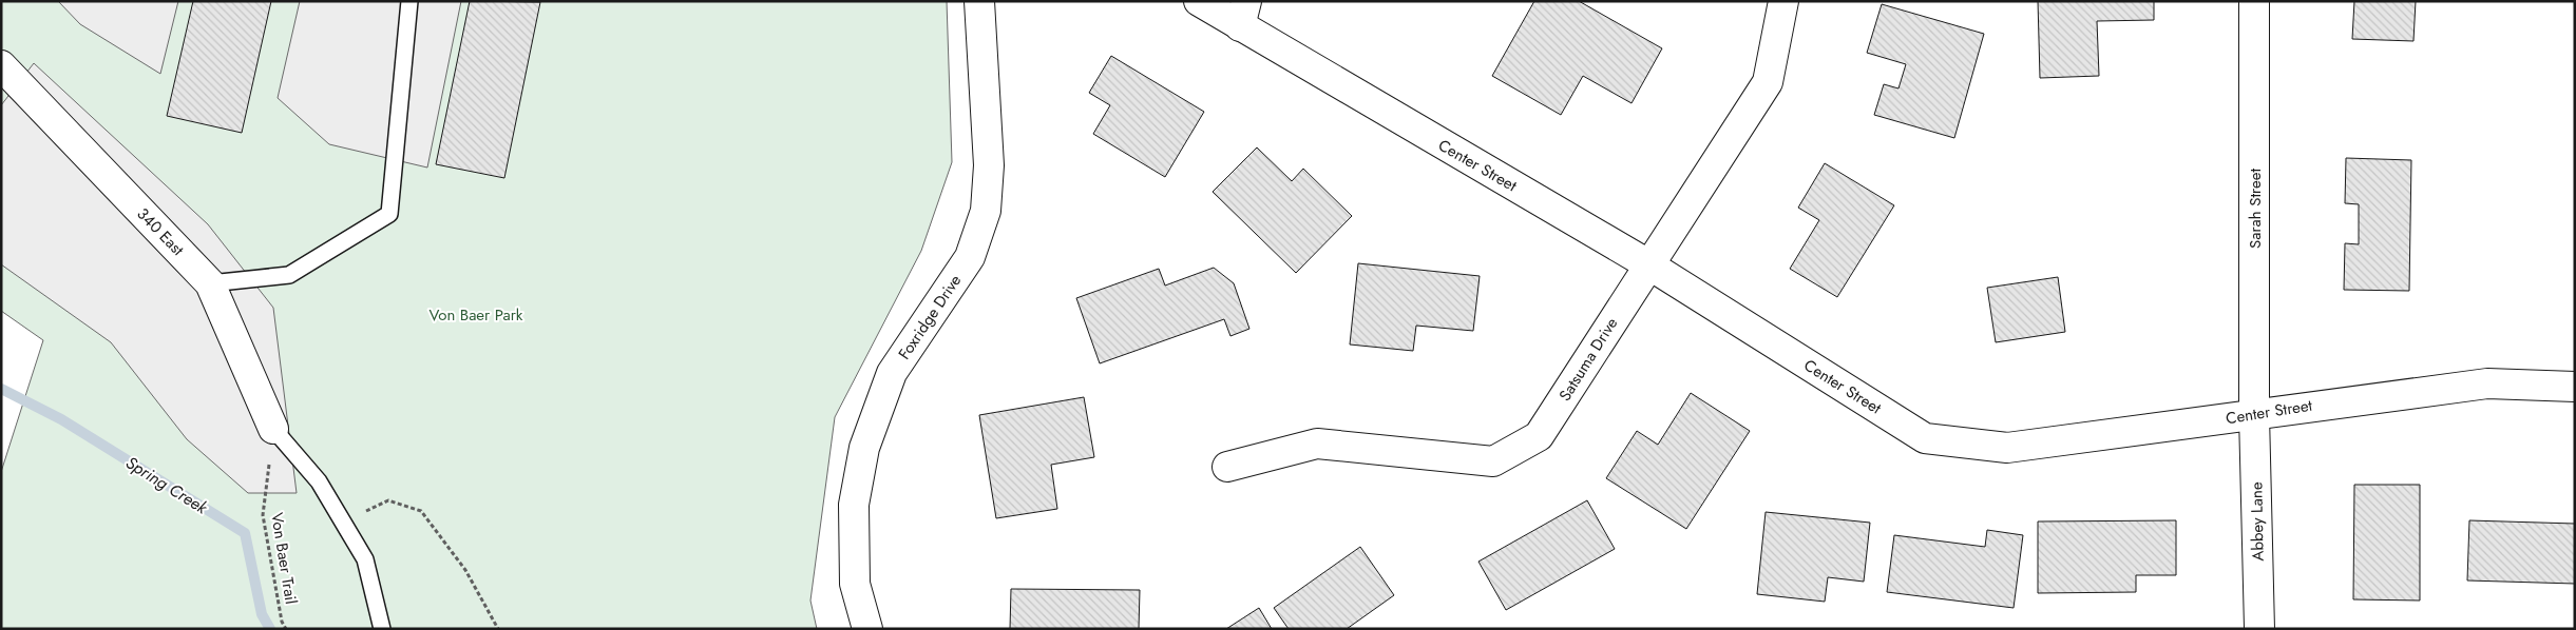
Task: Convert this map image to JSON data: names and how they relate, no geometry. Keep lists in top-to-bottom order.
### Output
{
  "streets": {
    "street": [
      "Center Street",
      "Sarah Street",
      "340 East",
      "Foxridge Drive",
      "Satsuma Drive",
      "Abbey Lane"
    ],
    "path": ["Von Baer Trail"]
  },
  "crossings": [
    ["Center Street", "Sarah Street"],
    ["Center Street", "Satsuma Drive"],
    ["Center Street", "Abbey Lane"],
    ["Sarah Street", "Abbey Lane"],
    ["340 East", "Von Baer Trail"]
  ],
  "water": ["Spring Creek"],
  "parks": ["Von Baer Park"]
}
